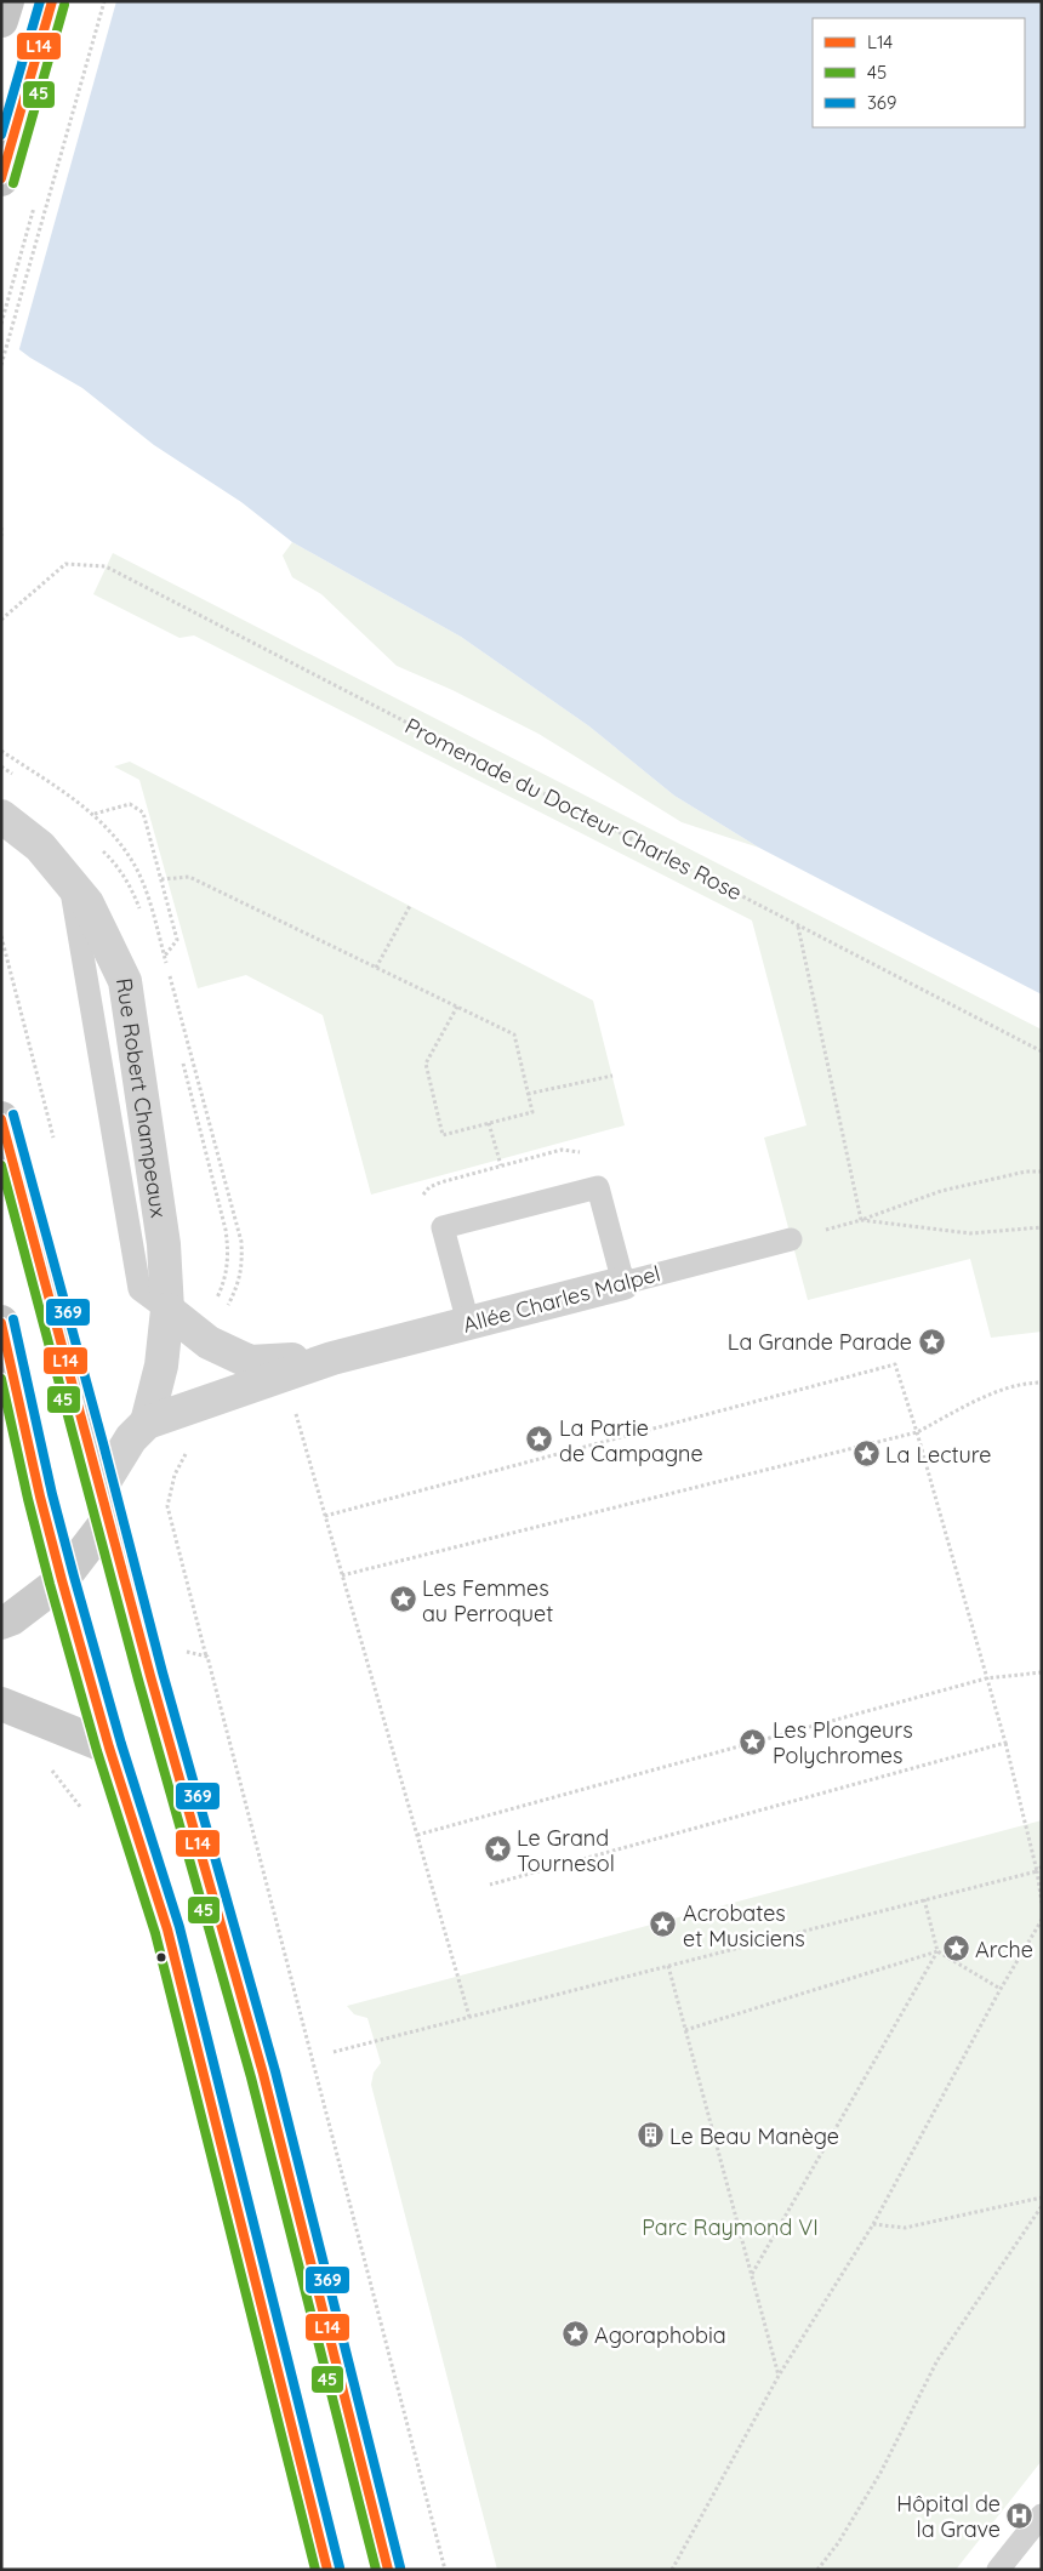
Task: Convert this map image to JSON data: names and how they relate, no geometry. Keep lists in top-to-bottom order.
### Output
{
  "streets": {
    "street": ["Rue Robert Champeaux", "Allée Charles Malpel"],
    "path": ["Promenade du Docteur Charles Rose"]
  },
  "crossings": [
    ["Rue Robert Champeaux", "Allée Charles Malpel"]
  ],
  "parks": ["Parc Raymond VI"],
  "places": {
    "place": [
      "La Grande Parade",
      "La Partie de Campagne",
      "La Lecture",
      "Les Femmes au Perroquet",
      "Les Plongeurs Polychromes",
      "Le Grand Tournesol",
      "Acrobates et Musiciens",
      "Arche",
      "Agoraphobia"
    ],
    "building": ["Le Beau Manège"],
    "hospital": ["Hôpital de la Grave"]
  },
  "lines": ["transit line L14", "transit line 369", "transit line 45"],
  "legend": ["L14", "45", "369"]
}
